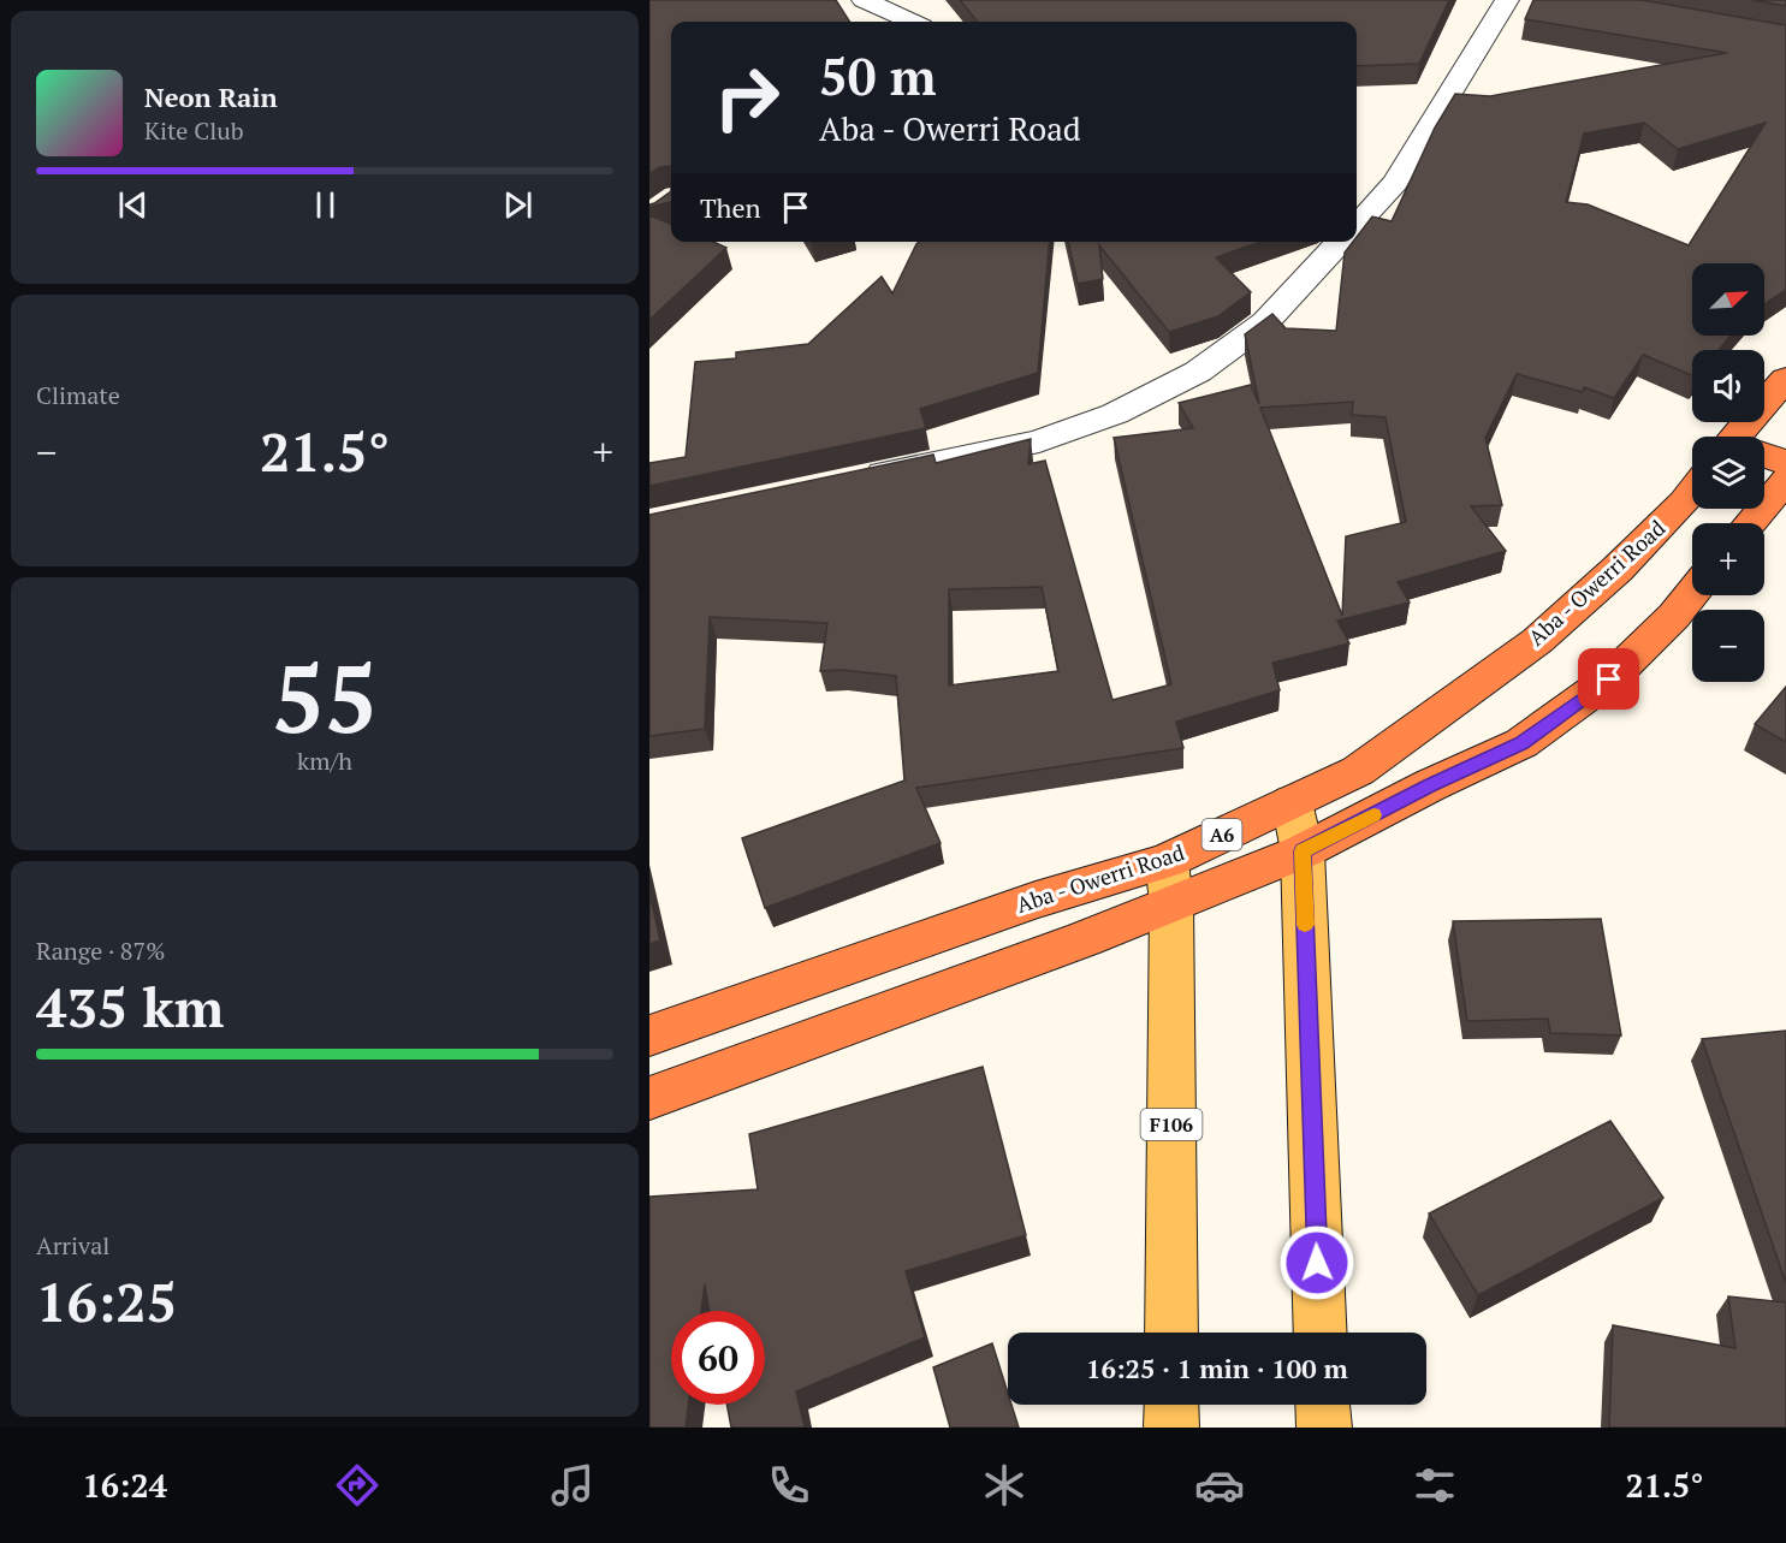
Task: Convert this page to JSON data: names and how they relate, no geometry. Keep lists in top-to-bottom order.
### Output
{
  "streets": {
    "highway": ["Aba - Owerri Road", "A6"],
    "main road": ["F106"]
  },
  "crossings": [
    ["Aba - Owerri Road", "F106"]
  ],
  "north": "top right",
  "page": {
    "turn": ["50 m", "Aba - Owerri Road"],
    "song": ["Neon Rain", "Kite Club"],
    "then": "Then",
    "map_buttons": ["+", "−"],
    "tile": [
      "Climate",
      ["55", "km/h"],
      ["Range · 87%", "435 km"],
      ["Arrival", "16:25"]
    ],
    "heat": ["−", "21.5°", "+"],
    "limit": "60",
    "trip": "16:25 · 1 min · 100 m",
    "tabs": ["16:24", "21.5°"]
  }
}
